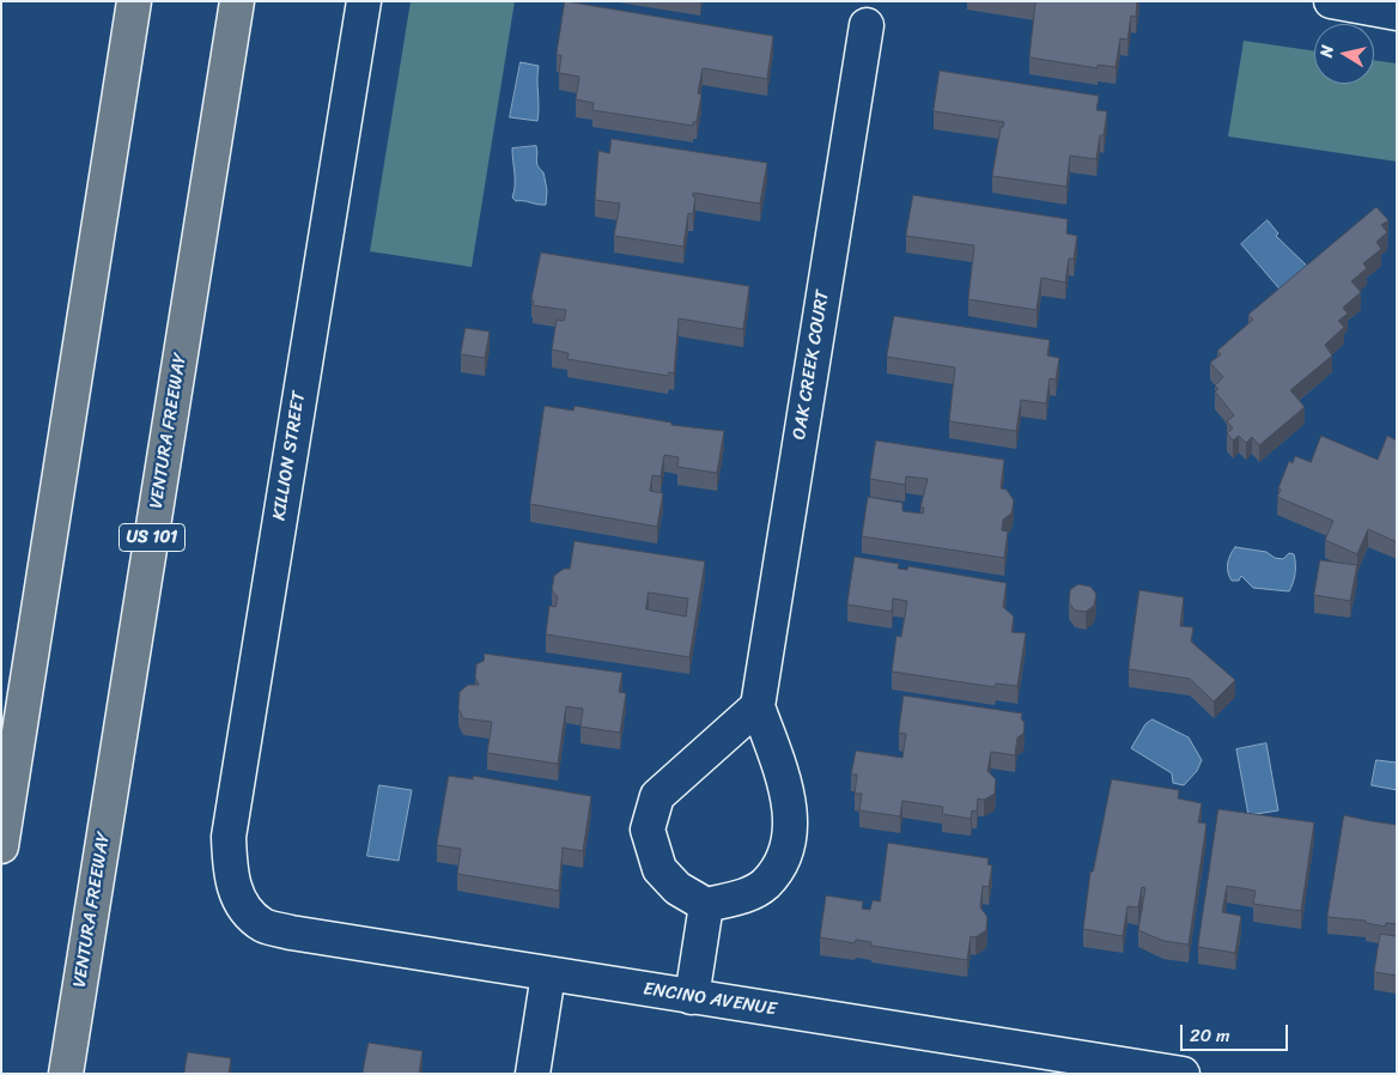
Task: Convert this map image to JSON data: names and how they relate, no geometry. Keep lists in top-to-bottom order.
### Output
{
  "streets": {
    "highway": ["VENTURA FREEWAY", "US 101"],
    "street": ["OAK CREEK COURT", "KILLION STREET", "ENCINO AVENUE"]
  },
  "crossings": [
    ["KILLION STREET", "ENCINO AVENUE"]
  ],
  "scale_bar": "20 m",
  "north": "left"
}
